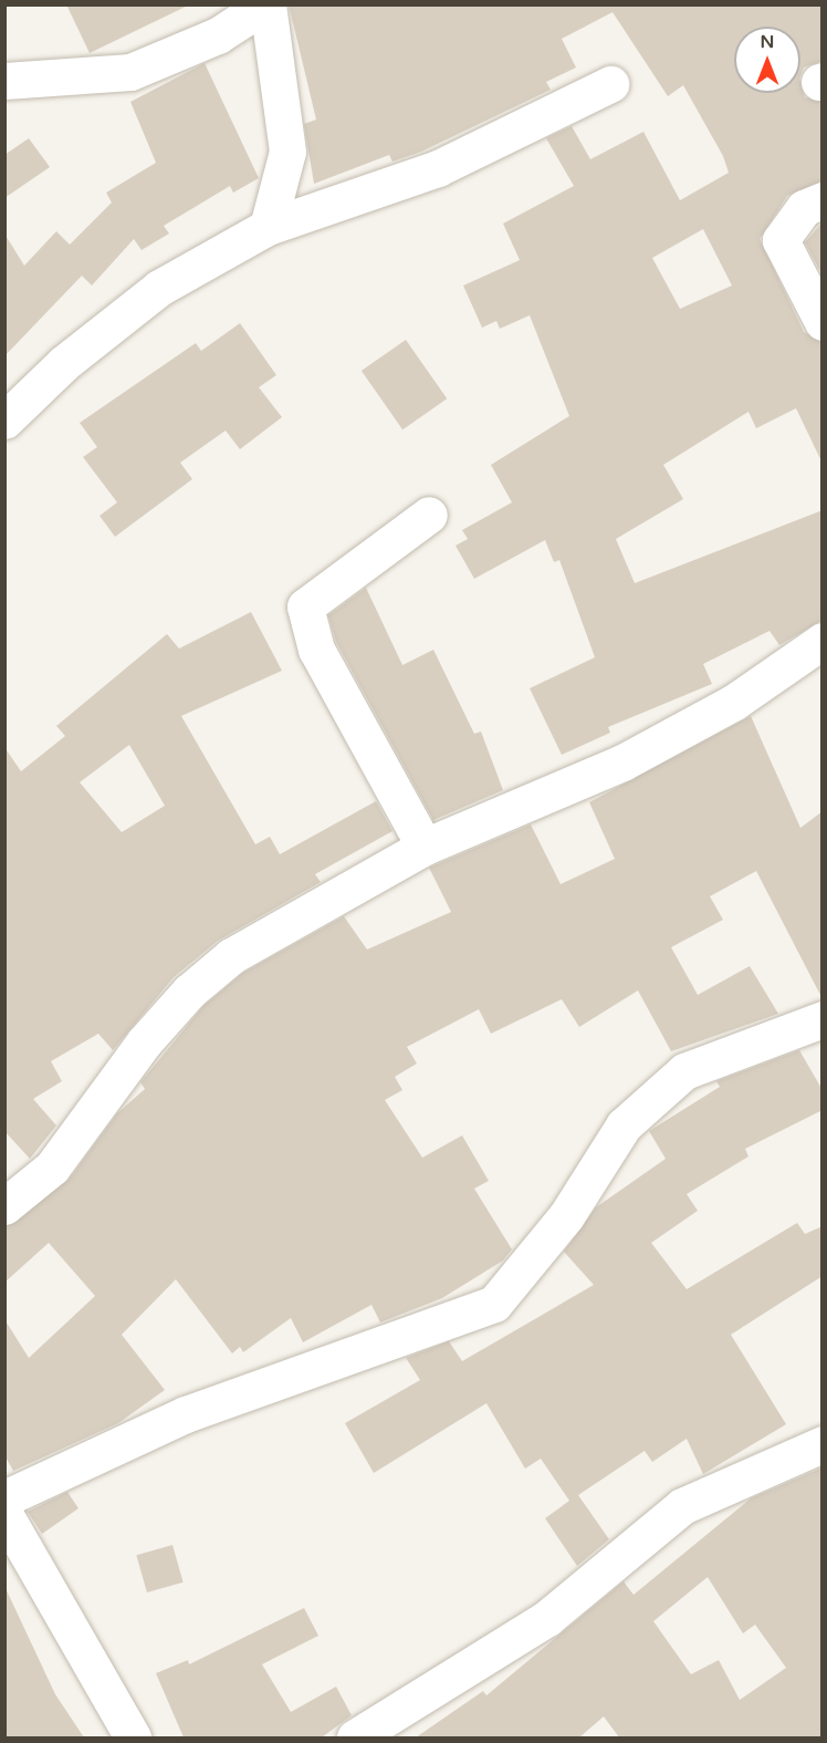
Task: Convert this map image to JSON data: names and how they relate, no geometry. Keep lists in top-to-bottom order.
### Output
{
  "north": "top"
}
